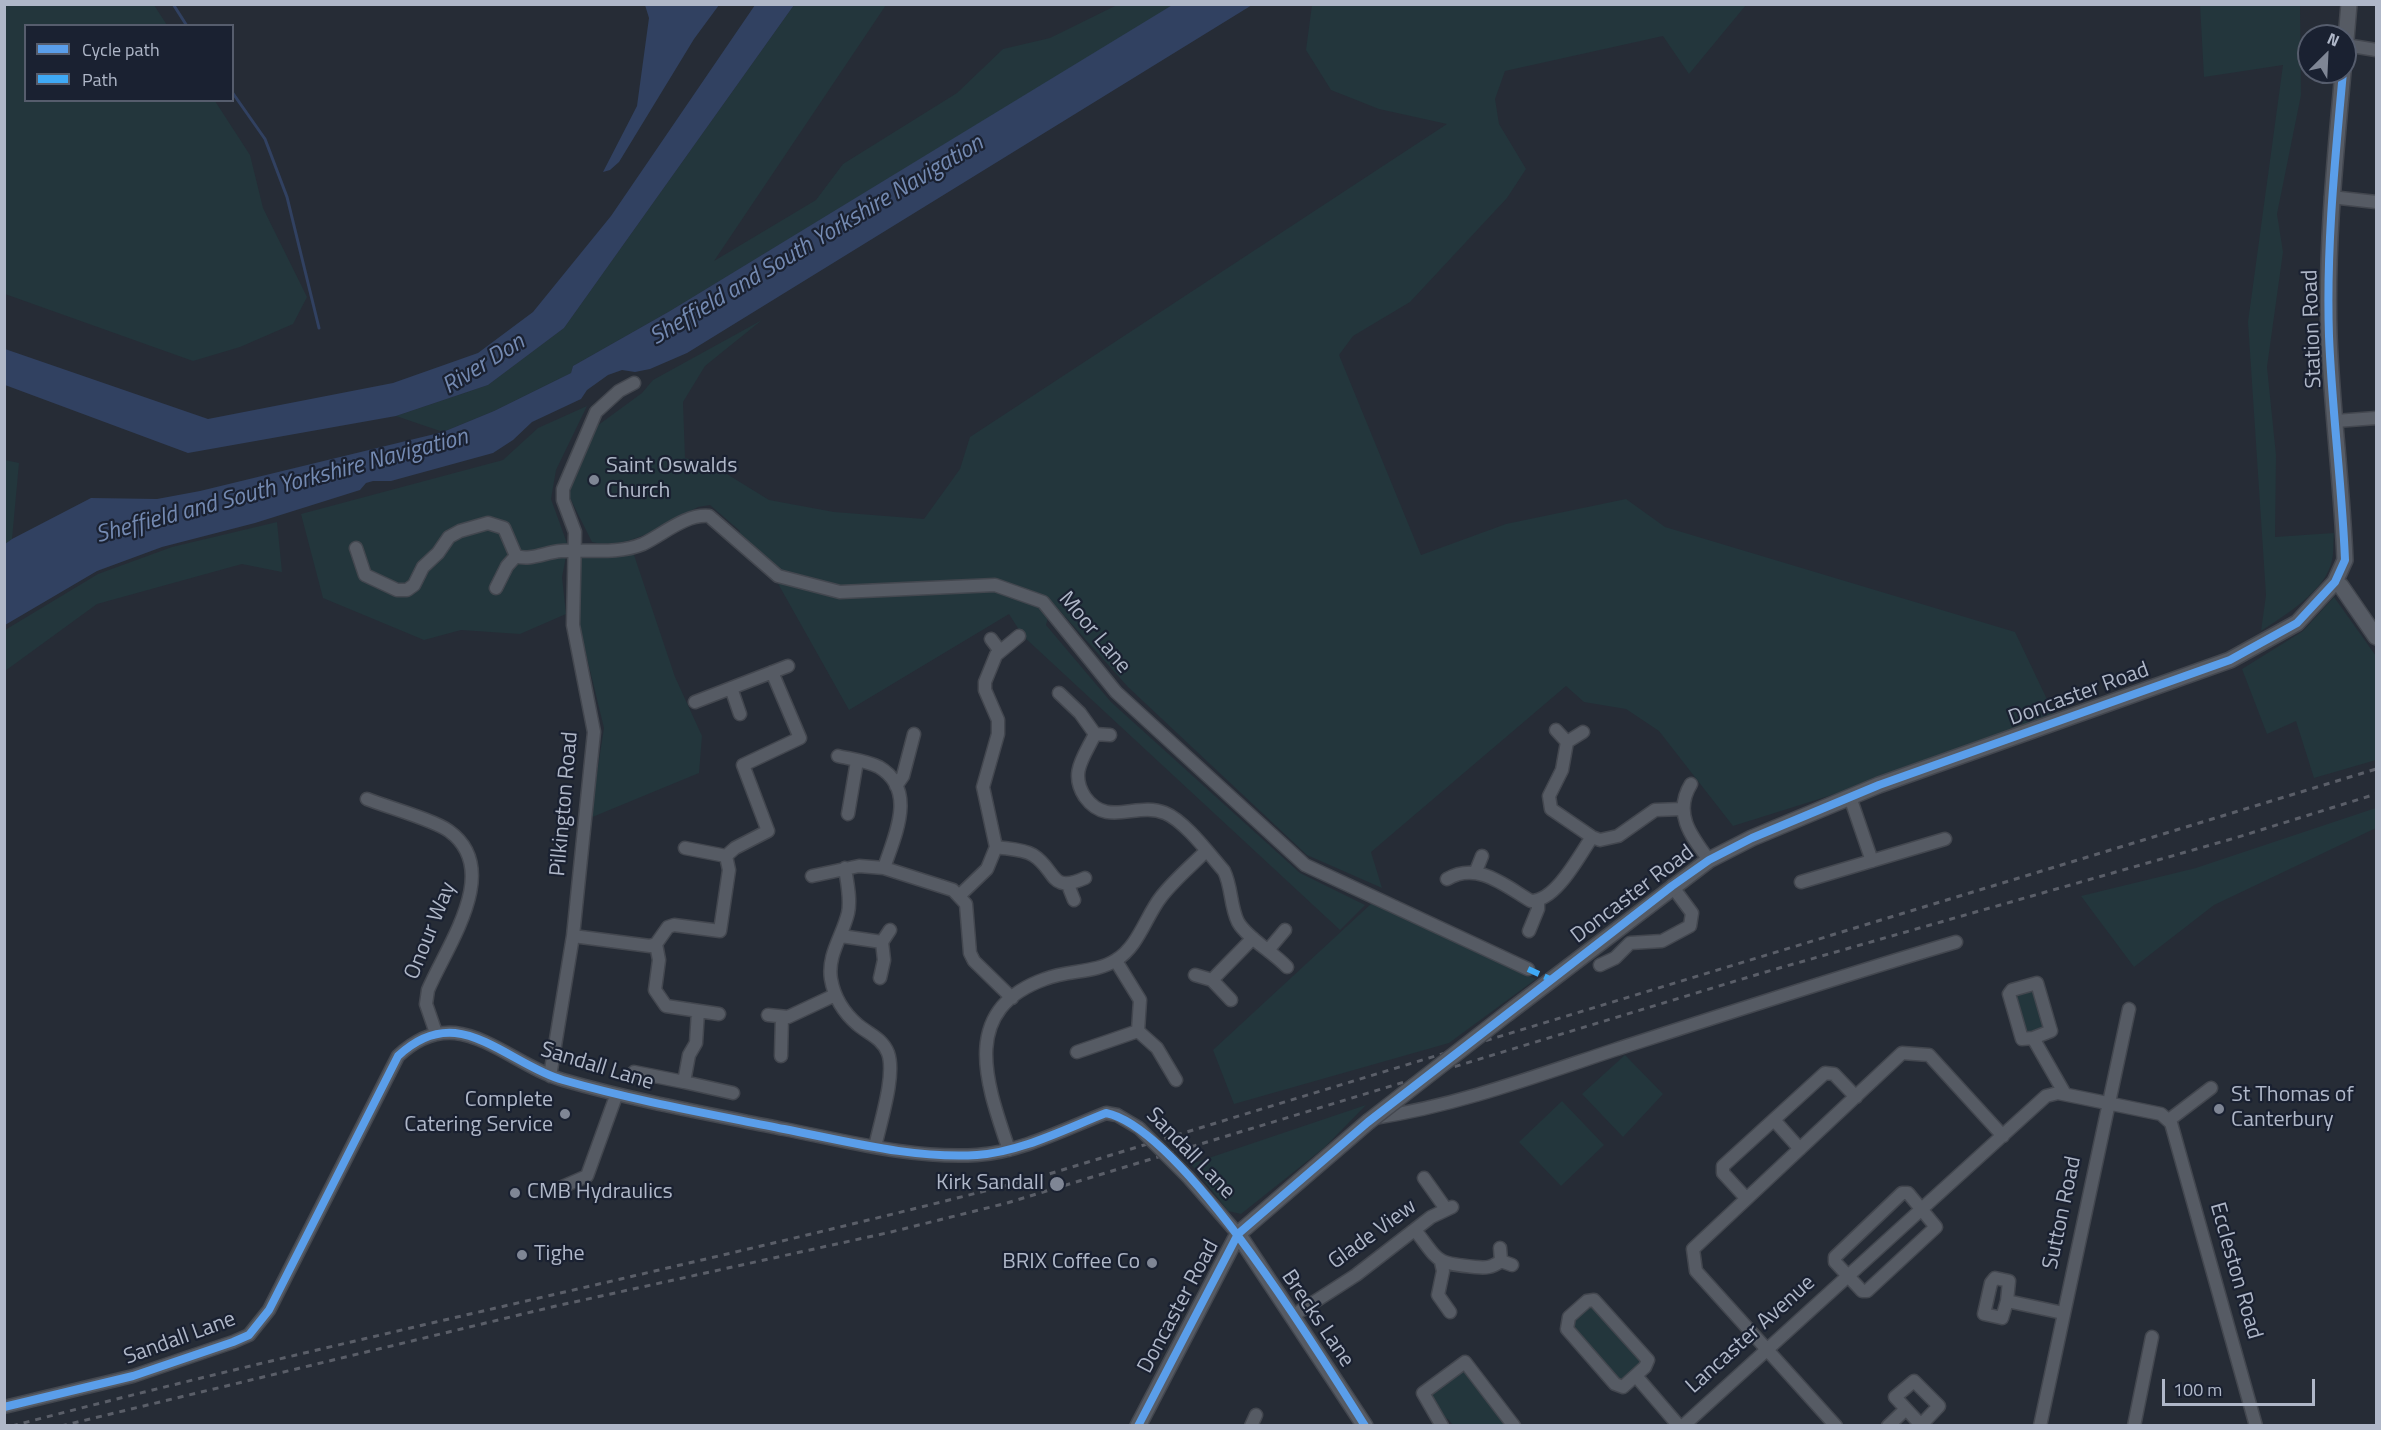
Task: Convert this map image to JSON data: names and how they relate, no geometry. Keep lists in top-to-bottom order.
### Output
{
  "streets": {
    "street": [
      "Station Road",
      "Moor Lane",
      "Doncaster Road",
      "Pilkington Road",
      "Onour Way",
      "Sandall Lane",
      "Sutton Road",
      "Glade View",
      "Eccleston Road",
      "Brecks Lane",
      "Lancaster Avenue"
    ]
  },
  "crossings": [
    ["Station Road", "Doncaster Road"],
    ["Moor Lane", "Pilkington Road"],
    ["Doncaster Road", "Sandall Lane"],
    ["Doncaster Road", "Brecks Lane"],
    ["Pilkington Road", "Sandall Lane"],
    ["Onour Way", "Sandall Lane"],
    ["Sandall Lane", "Brecks Lane"],
    ["Glade View", "Brecks Lane"]
  ],
  "water": ["Sheffield and South Yorkshire Navigation", "River Don"],
  "places": [
    "Saint Oswalds Church",
    "St Thomas of Canterbury",
    "Complete Catering Service",
    "Kirk Sandall",
    "CMB Hydraulics",
    "Tighe",
    "BRIX Coffee Co"
  ],
  "legend": ["Cycle path", "Path"],
  "scale_bar": "100 m",
  "north": "top right"
}
